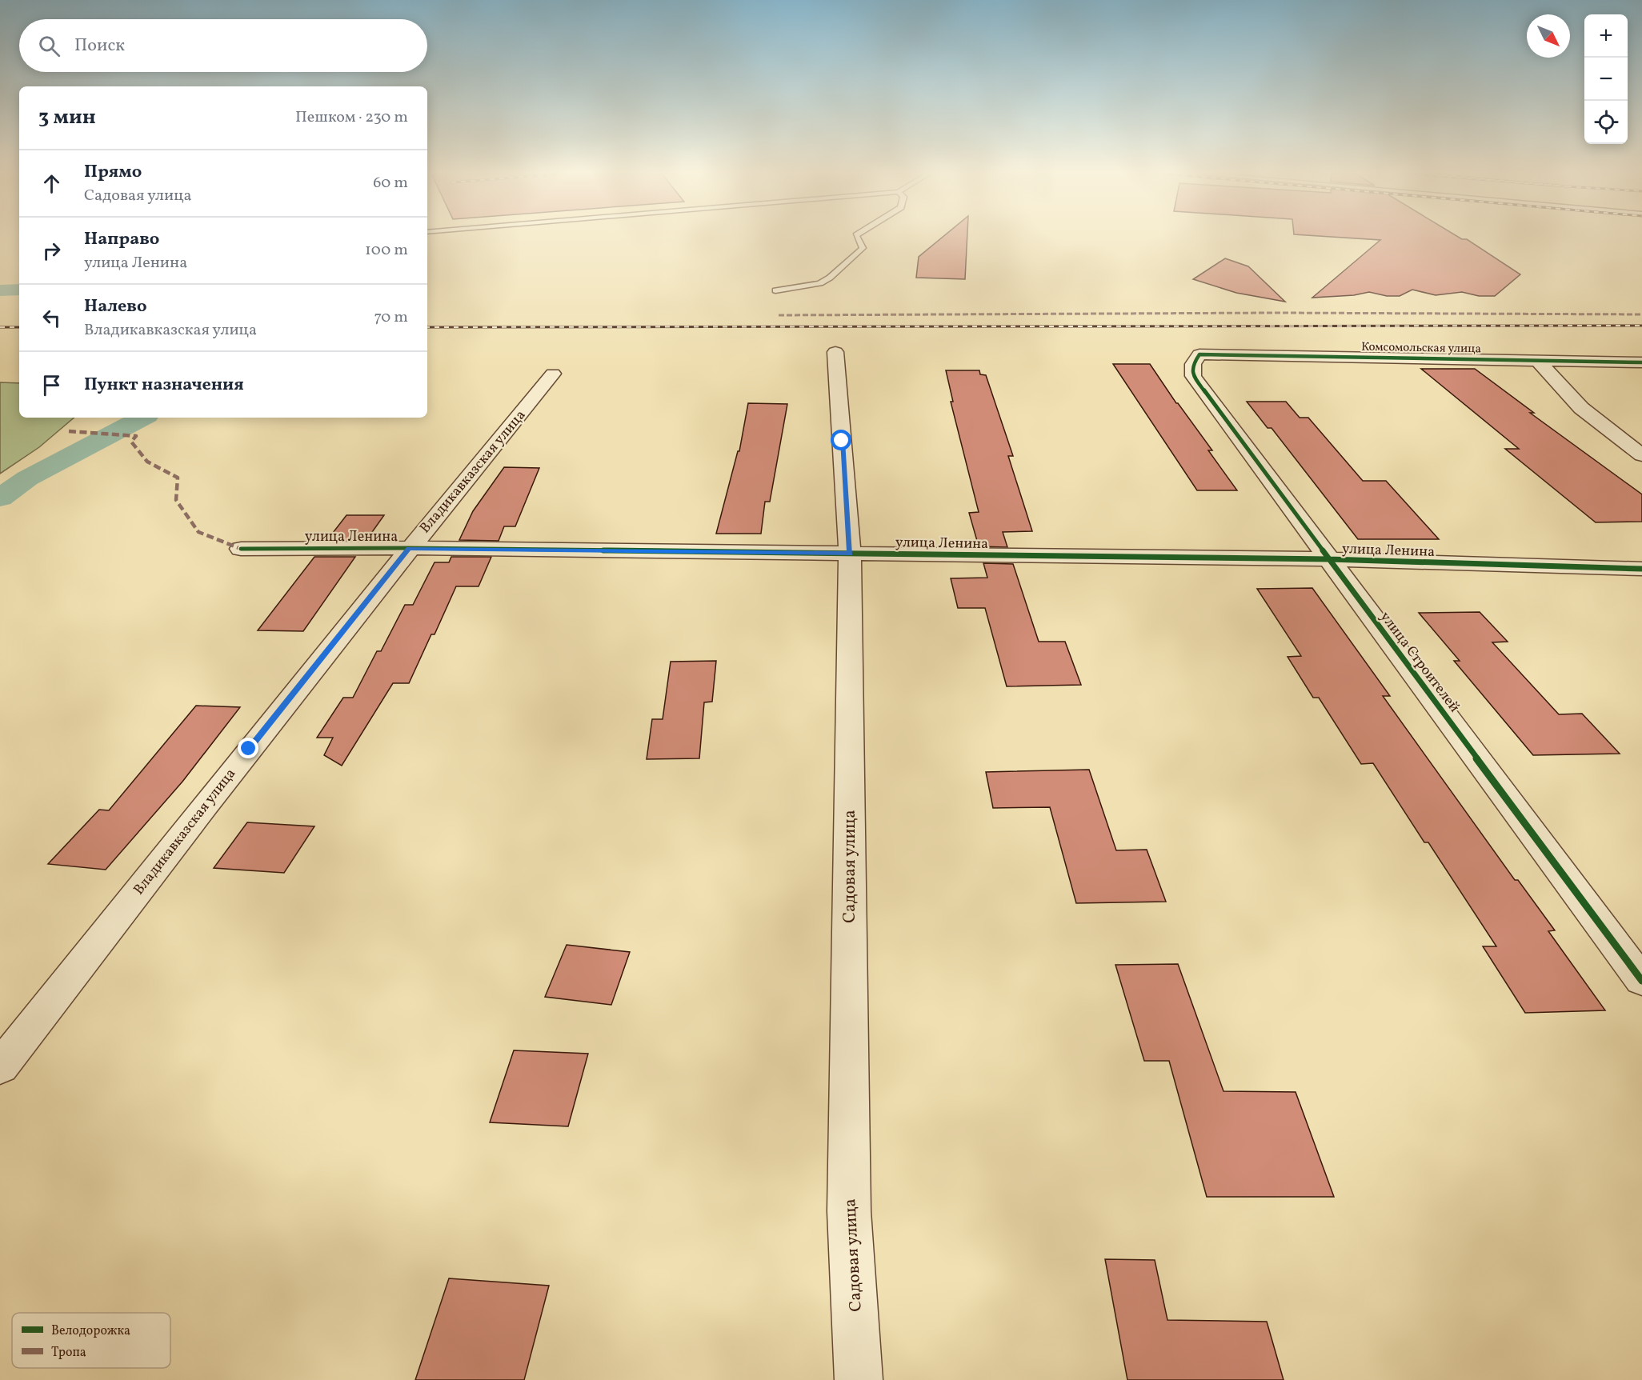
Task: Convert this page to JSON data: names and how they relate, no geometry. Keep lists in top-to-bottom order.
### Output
{
  "streets": {
    "street": [
      "Комсомольская улица",
      "Владикавказская улица",
      "улица Ленина",
      "улица Строителей",
      "Садовая улица"
    ]
  },
  "crossings": [
    ["Комсомольская улица", "улица Строителей"],
    ["Владикавказская улица", "улица Ленина"],
    ["улица Ленина", "улица Строителей"],
    ["улица Ленина", "Садовая улица"]
  ],
  "legend": ["Велодорожка", "Тропа"],
  "north": "bottom right",
  "page": {
    "map_buttons": ["+", "−"],
    "search": "Поиск",
    "heading": ["3 мин", "Пешком · 230 m"],
    "list": [
      ["Прямо", "Садовая улица", "60 m"],
      ["Направо", "улица Ленина", "100 m"],
      ["Налево", "Владикавказская улица", "70 m"],
      "Пункт назначения"
    ]
  }
}
